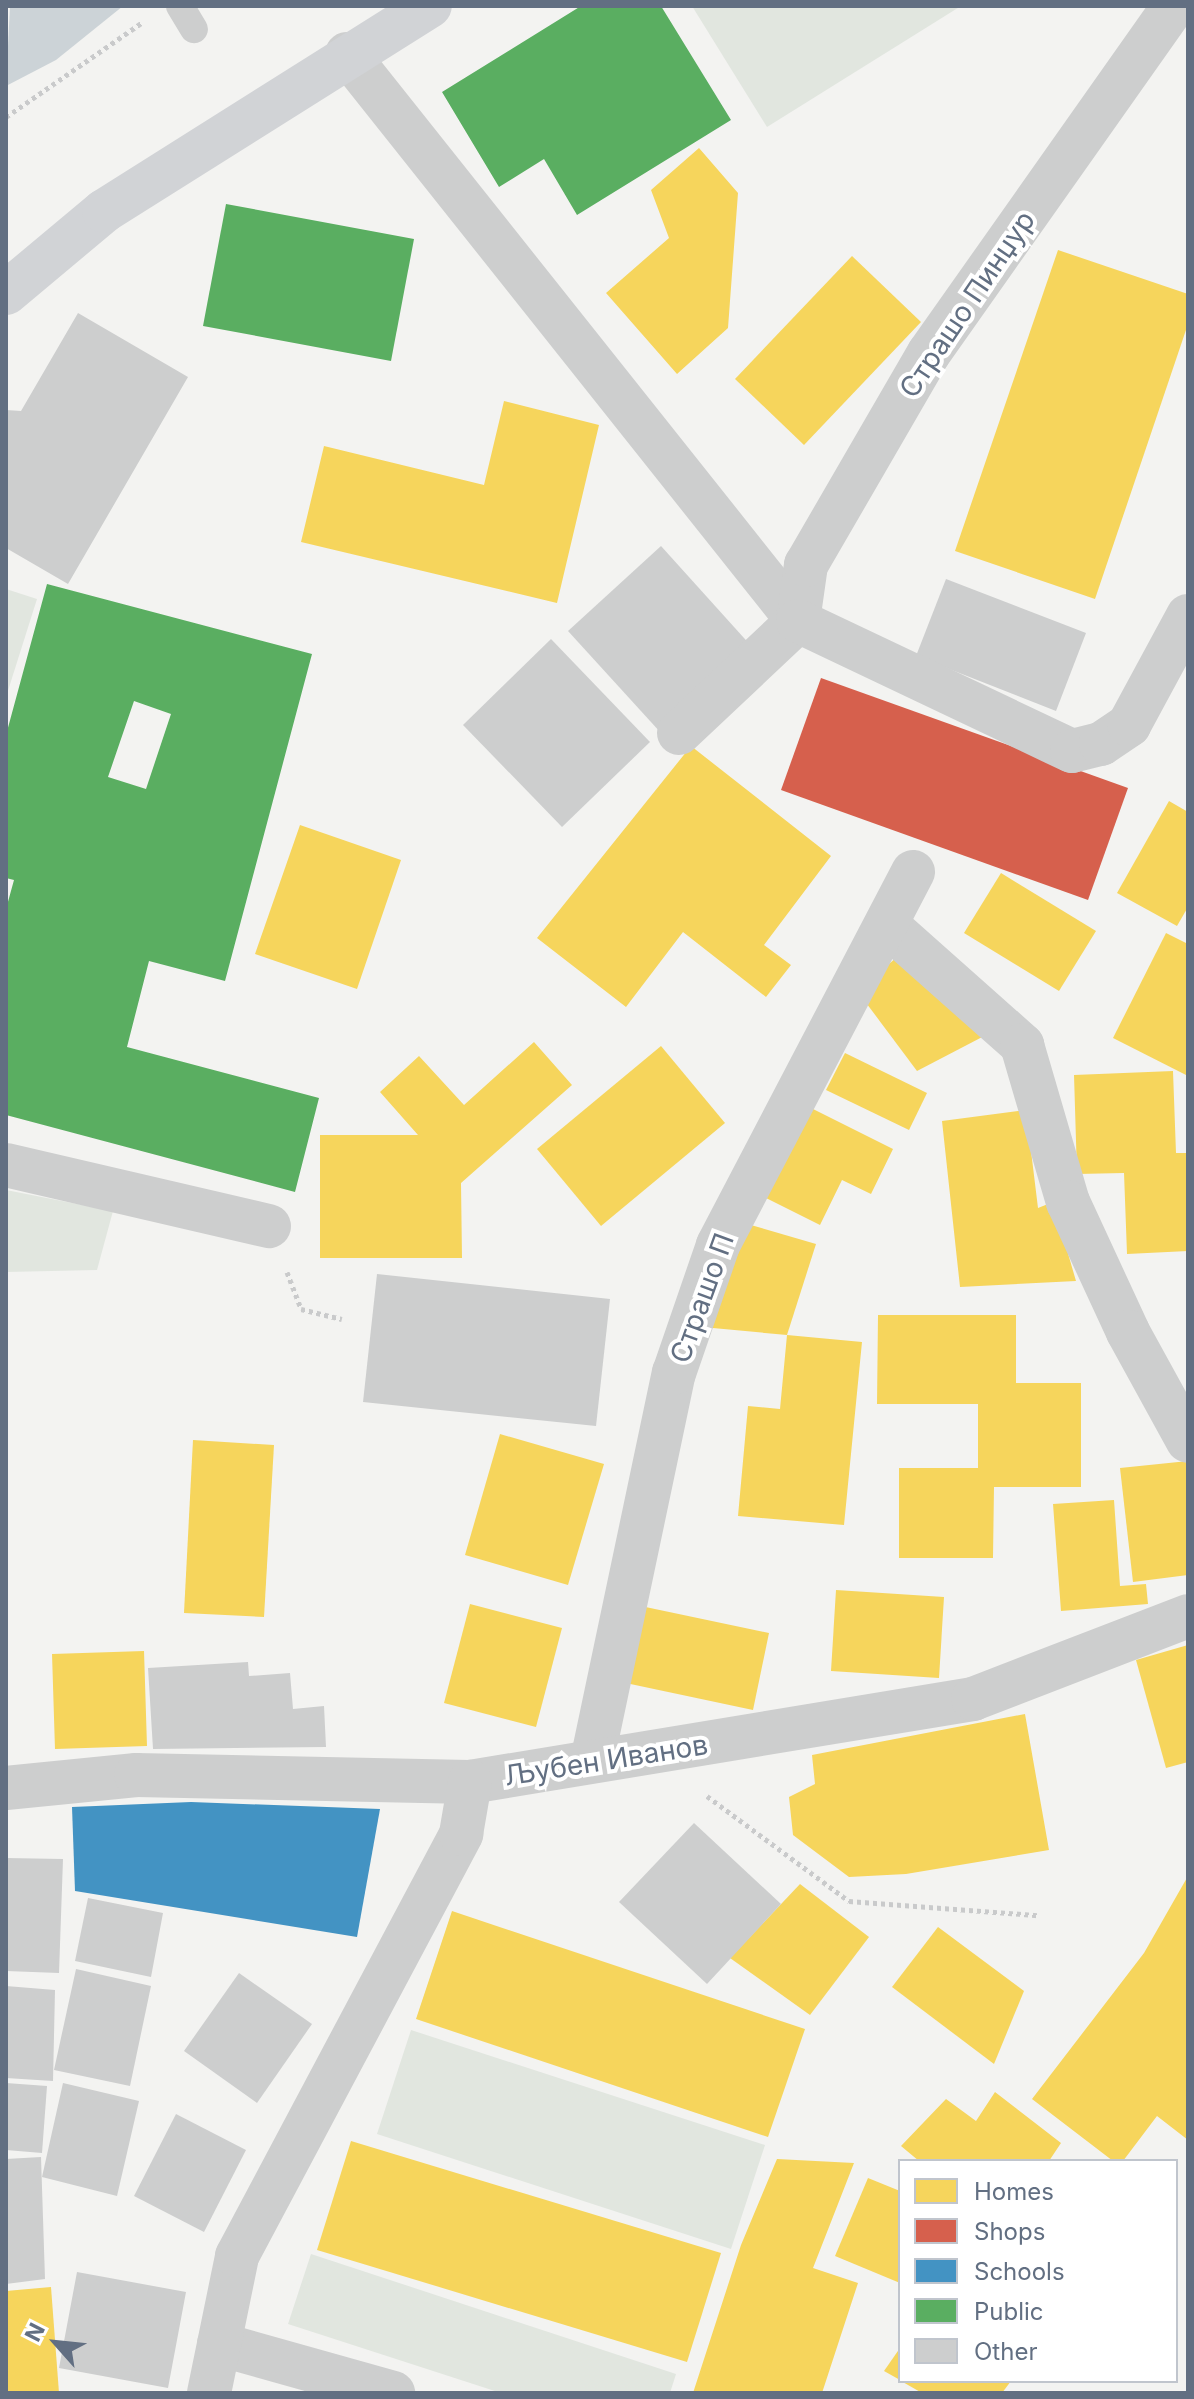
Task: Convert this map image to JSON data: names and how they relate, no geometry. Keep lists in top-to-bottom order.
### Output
{
  "streets": {
    "street": ["Страшо Пинџур", "Страшо П", "Љубен Иванов"]
  },
  "crossings": [
    ["Страшо П", "Љубен Иванов"]
  ],
  "legend": [
    "Homes",
    "Shops",
    "Schools",
    "Public",
    "Other"
  ],
  "north": "top left"
}
